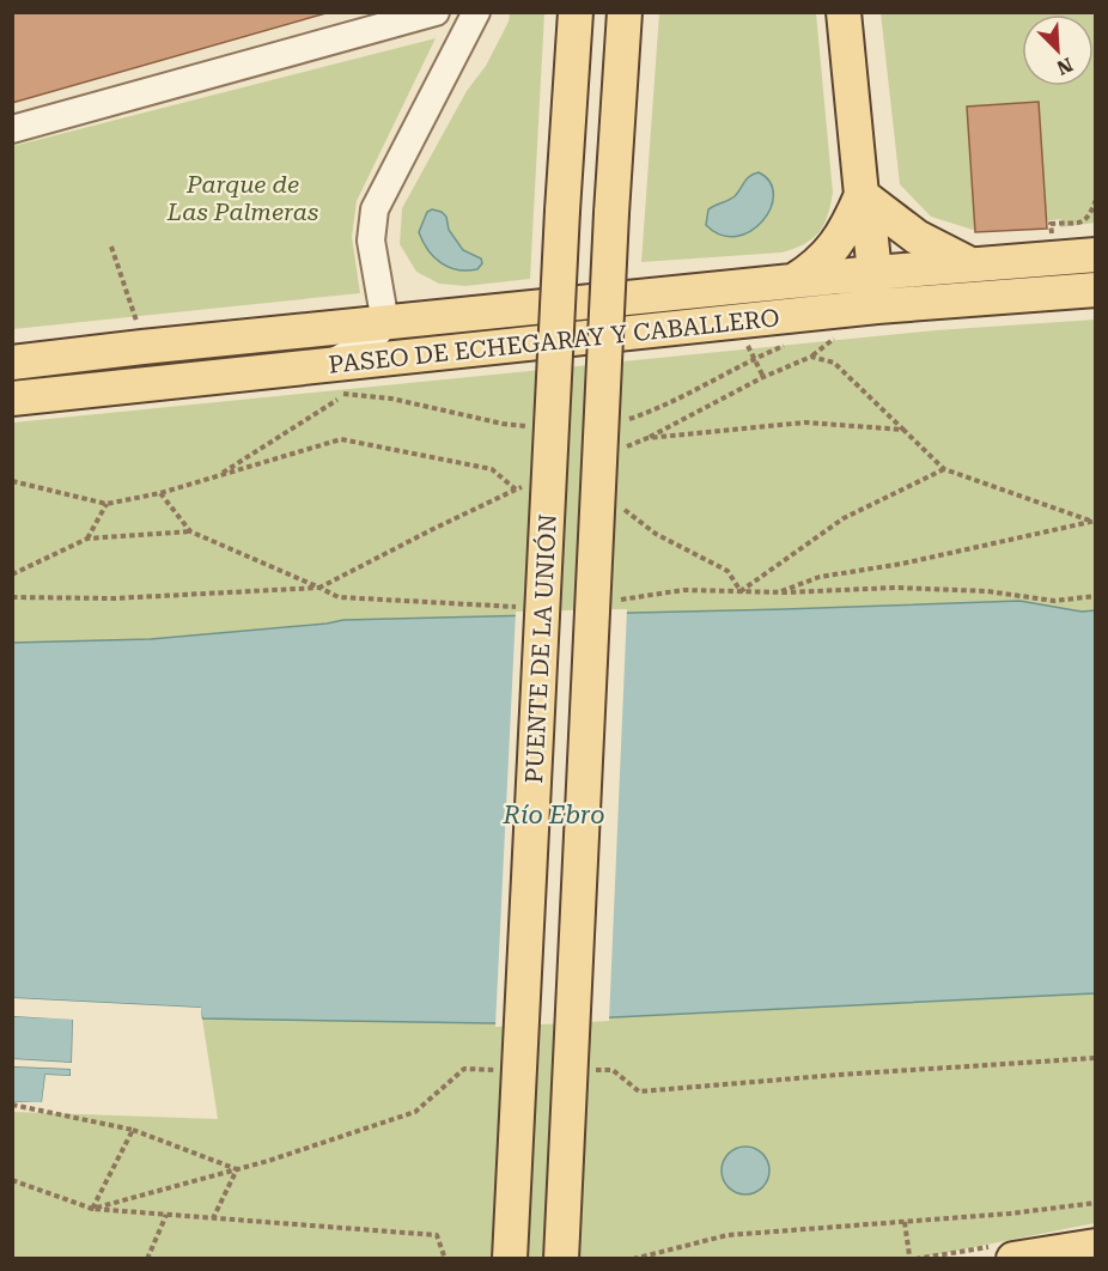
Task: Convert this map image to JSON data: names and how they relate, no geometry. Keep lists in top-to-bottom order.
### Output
{
  "streets": {
    "main road": ["PASEO DE ECHEGARAY Y CABALLERO", "PUENTE DE LA UNIÓN"]
  },
  "water": ["Río Ebro"],
  "parks": ["Parque de Las Palmeras"],
  "north": "bottom right"
}
